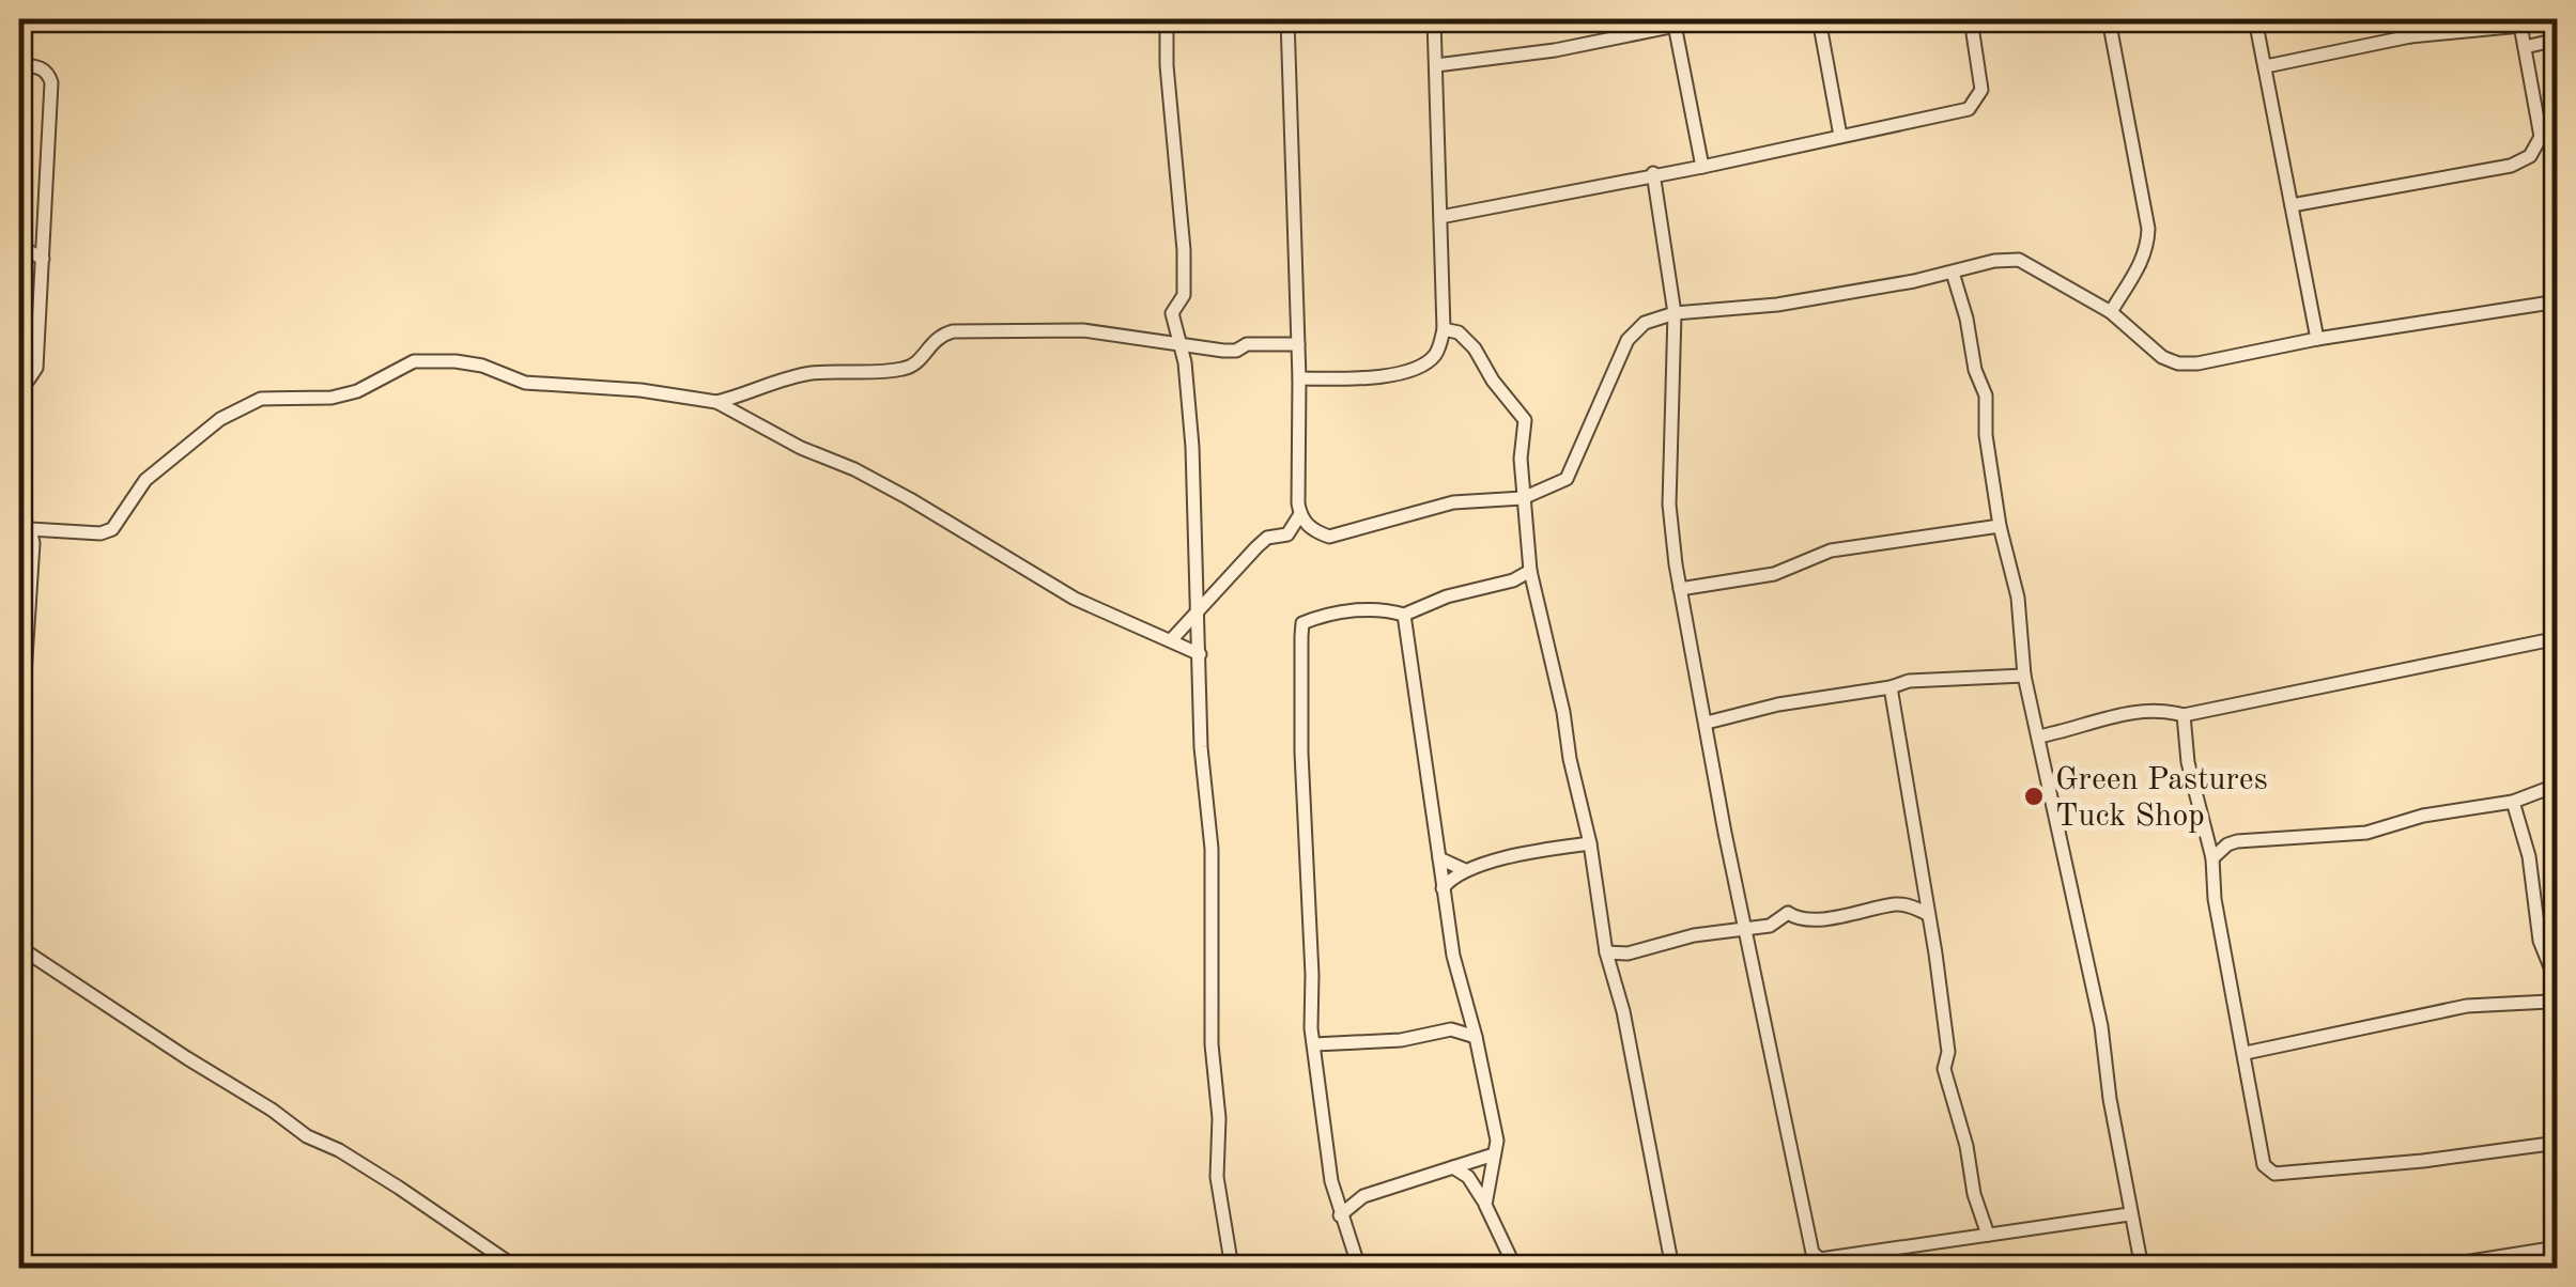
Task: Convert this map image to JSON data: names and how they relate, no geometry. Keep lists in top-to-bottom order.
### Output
{
  "places": ["Green Pastures Tuck Shop"]
}
